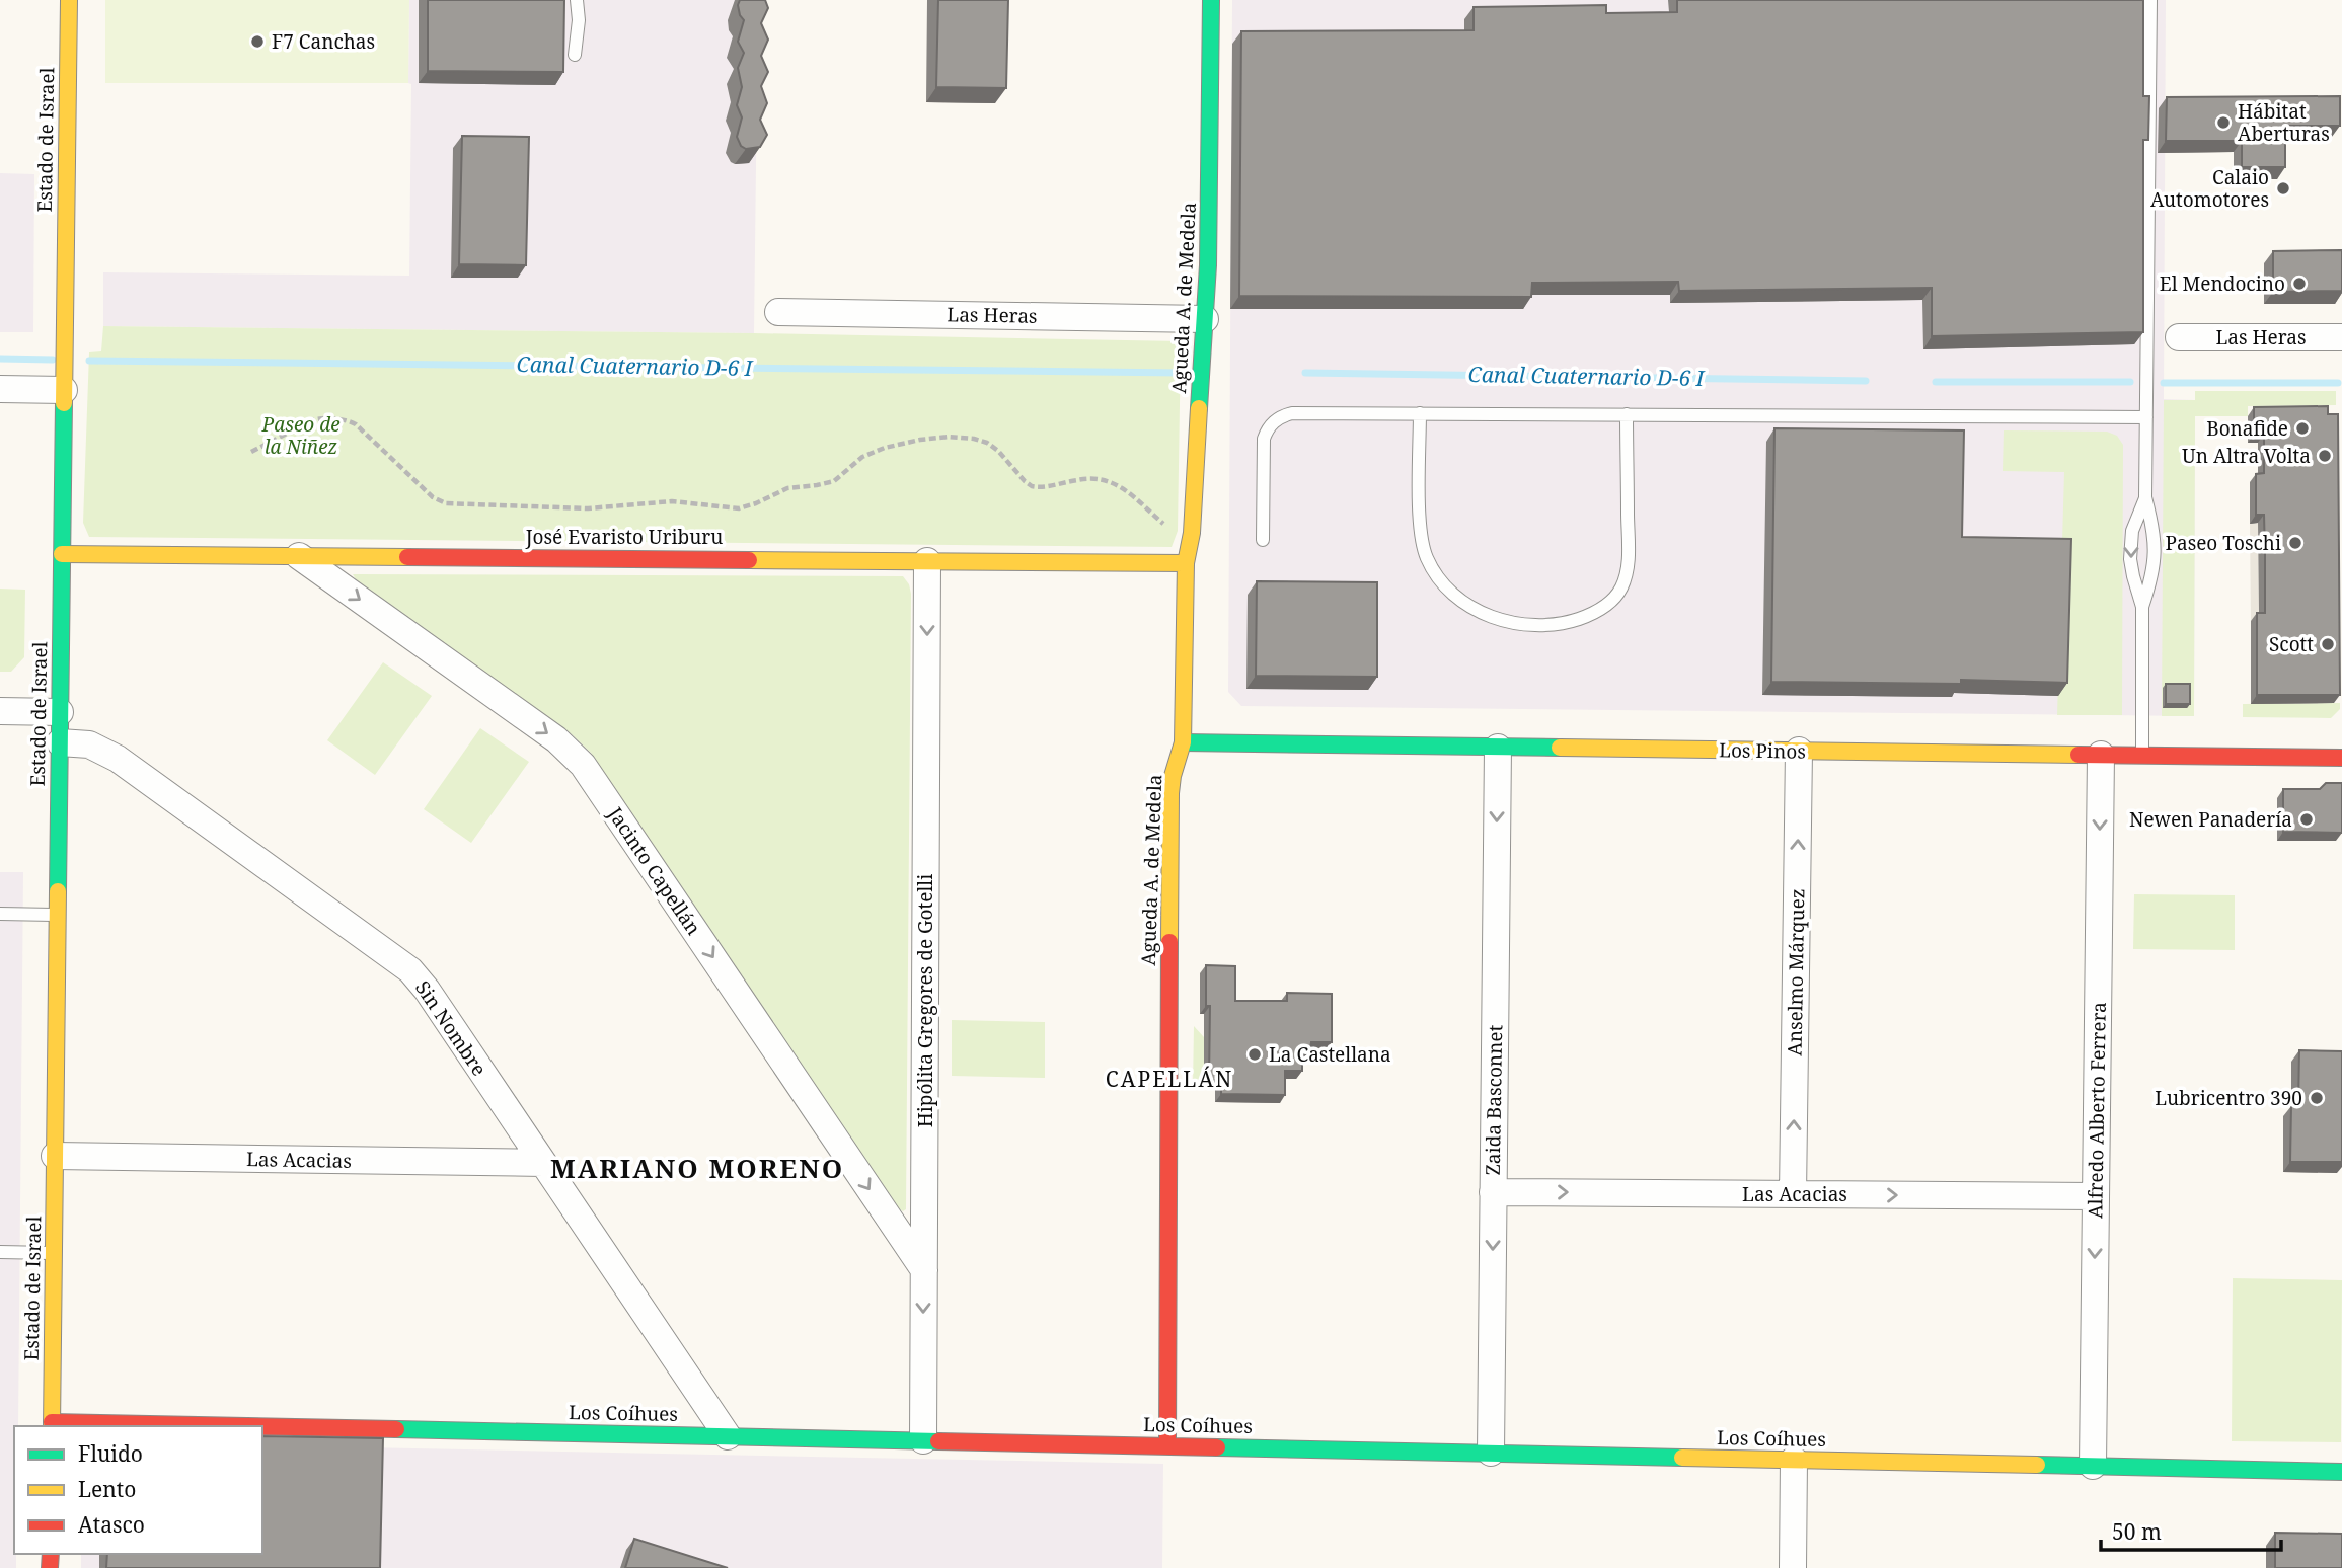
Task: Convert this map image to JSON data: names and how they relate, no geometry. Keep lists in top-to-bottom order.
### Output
{
  "streets": {
    "street": [
      "Estado de Israel",
      "Agueda A. de Medela",
      "Las Heras",
      "José Evaristo Uriburu",
      "Los Pinos",
      "Jacinto Capellán",
      "Anselmo Márquez",
      "Hipólita Gregores de Gotelli",
      "Sin Nombre",
      "Zaida Basconnet",
      "Alfredo Alberto Ferrera",
      "Las Acacias",
      "Los Coíhues"
    ]
  },
  "crossings": [
    ["Estado de Israel", "José Evaristo Uriburu"],
    ["Estado de Israel", "Sin Nombre"],
    ["Estado de Israel", "Las Acacias"],
    ["Estado de Israel", "Los Coíhues"],
    ["Agueda A. de Medela", "Las Heras"],
    ["Agueda A. de Medela", "José Evaristo Uriburu"],
    ["Agueda A. de Medela", "Los Pinos"],
    ["Agueda A. de Medela", "Los Coíhues"],
    ["José Evaristo Uriburu", "Jacinto Capellán"],
    ["José Evaristo Uriburu", "Hipólita Gregores de Gotelli"],
    ["Los Pinos", "Anselmo Márquez"],
    ["Los Pinos", "Zaida Basconnet"],
    ["Los Pinos", "Alfredo Alberto Ferrera"],
    ["Jacinto Capellán", "Hipólita Gregores de Gotelli"],
    ["Anselmo Márquez", "Las Acacias"],
    ["Hipólita Gregores de Gotelli", "Los Coíhues"],
    ["Sin Nombre", "Las Acacias"],
    ["Sin Nombre", "Los Coíhues"],
    ["Zaida Basconnet", "Las Acacias"],
    ["Zaida Basconnet", "Los Coíhues"],
    ["Alfredo Alberto Ferrera", "Las Acacias"],
    ["Alfredo Alberto Ferrera", "Los Coíhues"]
  ],
  "one_way": [
    "Jacinto Capellán",
    "Anselmo Márquez",
    "Hipólita Gregores de Gotelli",
    "Zaida Basconnet",
    "Alfredo Alberto Ferrera",
    "Las Acacias"
  ],
  "districts": ["CAPELLÁN", "MARIANO MORENO"],
  "water": ["Canal Cuaternario D-6 I"],
  "parks": ["Paseo de la Niñez"],
  "places": [
    "F7 Canchas",
    "Hábitat Aberturas",
    "Calaio Automotores",
    "El Mendocino",
    "Bonafide",
    "Un Altra Volta",
    "Paseo Toschi",
    "Scott",
    "Newen Panadería",
    "La Castellana",
    "Lubricentro 390"
  ],
  "legend": ["Fluido", "Lento", "Atasco"],
  "scale_bar": "50 m"
}
